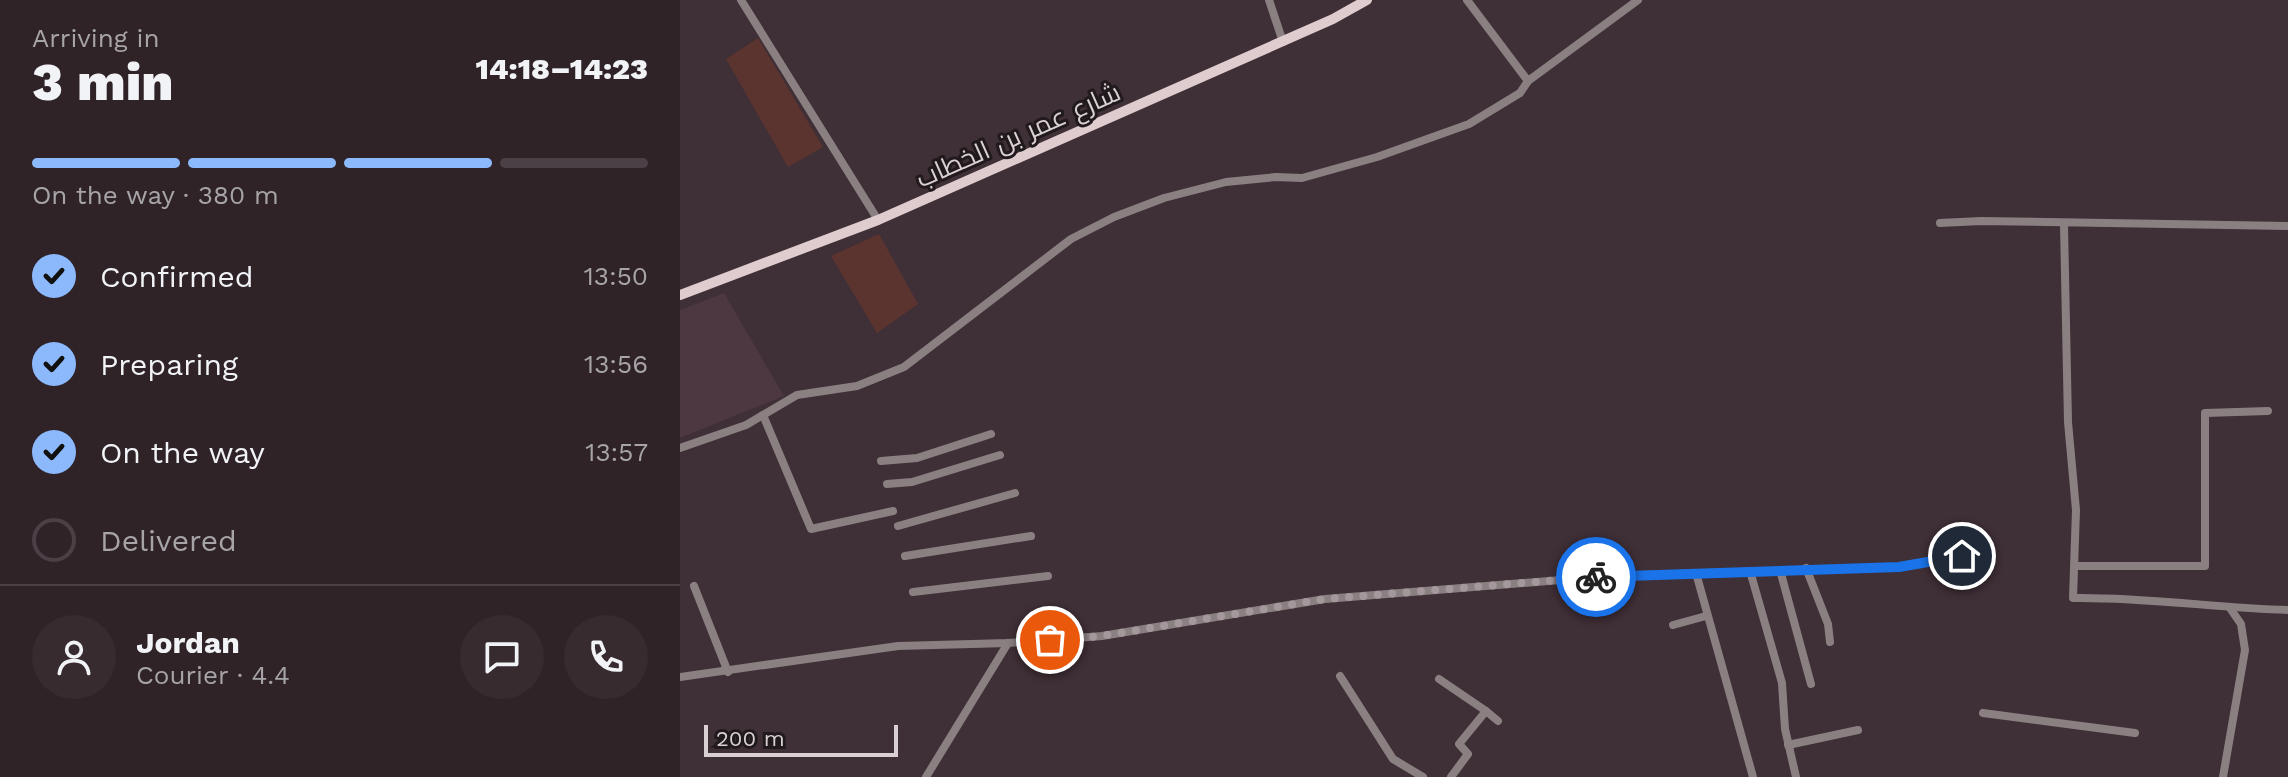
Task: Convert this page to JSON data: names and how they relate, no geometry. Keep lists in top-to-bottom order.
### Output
{
  "streets": {
    "main road": ["شارع عمر بن الخطاب"]
  },
  "scale_bar": "200 m",
  "page": {
    "heading": ["3 min", "Arriving in", "14:18–14:23"],
    "panel": ["Jordan", "Courier · 4.4"],
    "bar": "On the way · 380 m",
    "list": [
      ["Confirmed", "13:50"],
      ["Preparing", "13:56"],
      ["On the way", "13:57"],
      "Delivered"
    ],
    "scale": "200 m"
  }
}
